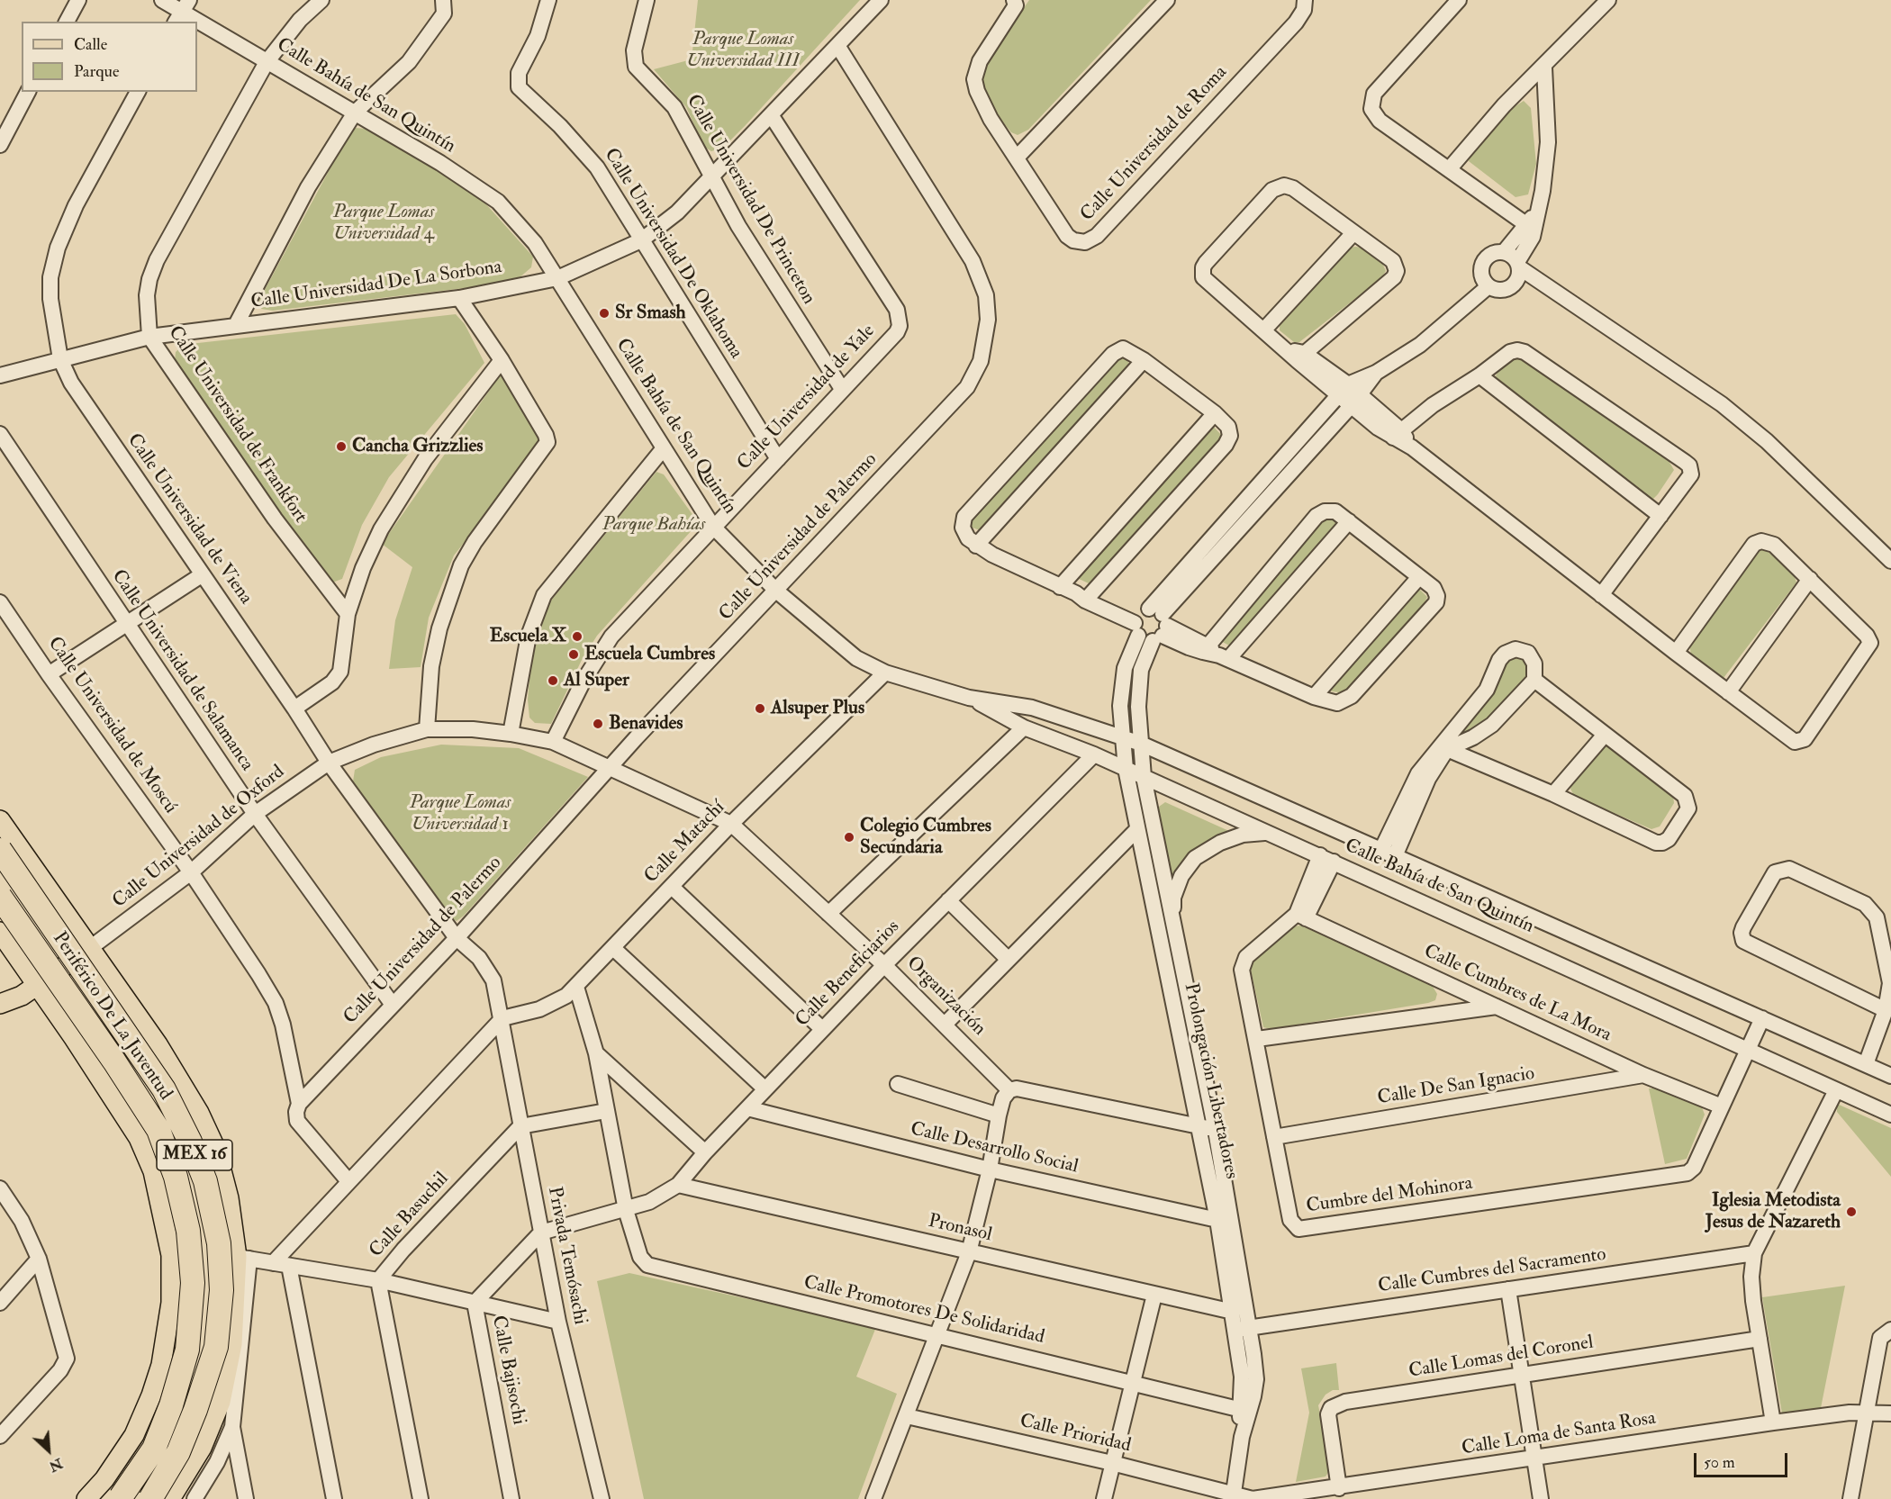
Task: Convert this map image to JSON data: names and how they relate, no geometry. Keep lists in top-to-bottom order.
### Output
{
  "streets": {
    "highway": ["Periférico De La Juventud", "MEX 16"],
    "street": [
      "Calle Bahía de San Quintín",
      "Calle Universidad de Roma",
      "Calle Universidad De Princeton",
      "Calle Universidad De Oklahoma",
      "Calle Universidad De La Sorbona",
      "Calle Universidad de Yale",
      "Calle Universidad de Frankfort",
      "Calle Universidad de Viena",
      "Calle Universidad de Palermo",
      "Calle Universidad de Salamanca",
      "Calle Universidad de Moscú",
      "Calle Universidad de Oxford",
      "Calle Matachí",
      "Calle Beneficiarios",
      "Calle Cumbres de La Mora",
      "Organización",
      "Prolongación Libertadores",
      "Calle De San Ignacio",
      "Calle Desarrollo Social",
      "Cumbre del Mohinora",
      "Calle Basuchil",
      "Pronasol",
      "Privada Temósachi",
      "Calle Cumbres del Sacramento",
      "Calle Promotores De Solidaridad",
      "Calle Lomas del Coronel",
      "Calle Bajisochi",
      "Calle Prioridad",
      "Calle Loma de Santa Rosa"
    ]
  },
  "crossings": [
    ["Calle Bahía de San Quintín", "Calle Universidad De La Sorbona"],
    ["Calle Bahía de San Quintín", "Calle Universidad de Yale"],
    ["Calle Bahía de San Quintín", "Calle Universidad de Frankfort"],
    ["Calle Bahía de San Quintín", "Calle Universidad de Palermo"],
    ["Calle Bahía de San Quintín", "Calle Matachí"],
    ["Calle Bahía de San Quintín", "Calle Beneficiarios"],
    ["Calle Bahía de San Quintín", "Prolongación Libertadores"],
    ["Calle Bahía de San Quintín", "Cumbre del Mohinora"],
    ["Calle Universidad De Princeton", "Calle Universidad De La Sorbona"],
    ["Calle Universidad De Princeton", "Calle Universidad de Yale"],
    ["Calle Universidad De Oklahoma", "Calle Universidad De La Sorbona"],
    ["Calle Universidad De Oklahoma", "Calle Universidad de Yale"],
    ["Calle Universidad De La Sorbona", "Calle Universidad de Yale"],
    ["Calle Universidad De La Sorbona", "Calle Universidad de Frankfort"],
    ["Calle Universidad De La Sorbona", "Calle Universidad de Viena"],
    ["Calle Universidad De La Sorbona", "Calle Universidad de Palermo"],
    ["Calle Universidad de Yale", "Calle Universidad de Oxford"],
    ["Calle Universidad de Viena", "Calle Universidad de Palermo"],
    ["Calle Universidad de Viena", "Calle Universidad de Oxford"],
    ["Calle Universidad de Viena", "Calle Matachí"],
    ["Calle Universidad de Viena", "Privada Temósachi"],
    ["Calle Universidad de Palermo", "Calle Universidad de Salamanca"],
    ["Calle Universidad de Palermo", "Calle Universidad de Moscú"],
    ["Calle Universidad de Palermo", "Calle Universidad de Oxford"],
    ["Calle Universidad de Salamanca", "Calle Universidad de Oxford"],
    ["Calle Universidad de Moscú", "Calle Universidad de Oxford"],
    ["Calle Universidad de Oxford", "Calle Matachí"],
    ["Calle Universidad de Oxford", "Organización"],
    ["Calle Matachí", "Organización"],
    ["Calle Matachí", "Privada Temósachi"],
    ["Calle Matachí", "Calle Promotores De Solidaridad"],
    ["Calle Beneficiarios", "Organización"],
    ["Calle Beneficiarios", "Calle Desarrollo Social"],
    ["Calle Beneficiarios", "Pronasol"],
    ["Calle Beneficiarios", "Calle Promotores De Solidaridad"],
    ["Calle Cumbres de La Mora", "Calle De San Ignacio"],
    ["Calle Cumbres de La Mora", "Cumbre del Mohinora"],
    ["Prolongación Libertadores", "Calle Desarrollo Social"],
    ["Prolongación Libertadores", "Pronasol"],
    ["Prolongación Libertadores", "Calle Cumbres del Sacramento"],
    ["Prolongación Libertadores", "Calle Promotores De Solidaridad"],
    ["Prolongación Libertadores", "Calle Prioridad"],
    ["Prolongación Libertadores", "Calle Loma de Santa Rosa"],
    ["Calle De San Ignacio", "Cumbre del Mohinora"],
    ["Calle Basuchil", "Privada Temósachi"],
    ["Privada Temósachi", "Calle Bajisochi"],
    ["Calle Lomas del Coronel", "Calle Loma de Santa Rosa"],
    ["Calle Prioridad", "Calle Loma de Santa Rosa"]
  ],
  "parks": [
    "Parque Lomas Universidad III",
    "Parque Lomas Universidad 4",
    "Parque Bahías",
    "Parque Lomas Universidad 1"
  ],
  "places": [
    "Sr Smash",
    "Cancha Grizzlies",
    "Escuela X",
    "Escuela Cumbres",
    "Al Super",
    "Alsuper Plus",
    "Benavides",
    "Colegio Cumbres Secundaria",
    "Iglesia Metodista Jesus de Nazareth"
  ],
  "legend": ["Calle", "Parque"],
  "scale_bar": "50 m",
  "north": "bottom right"
}
